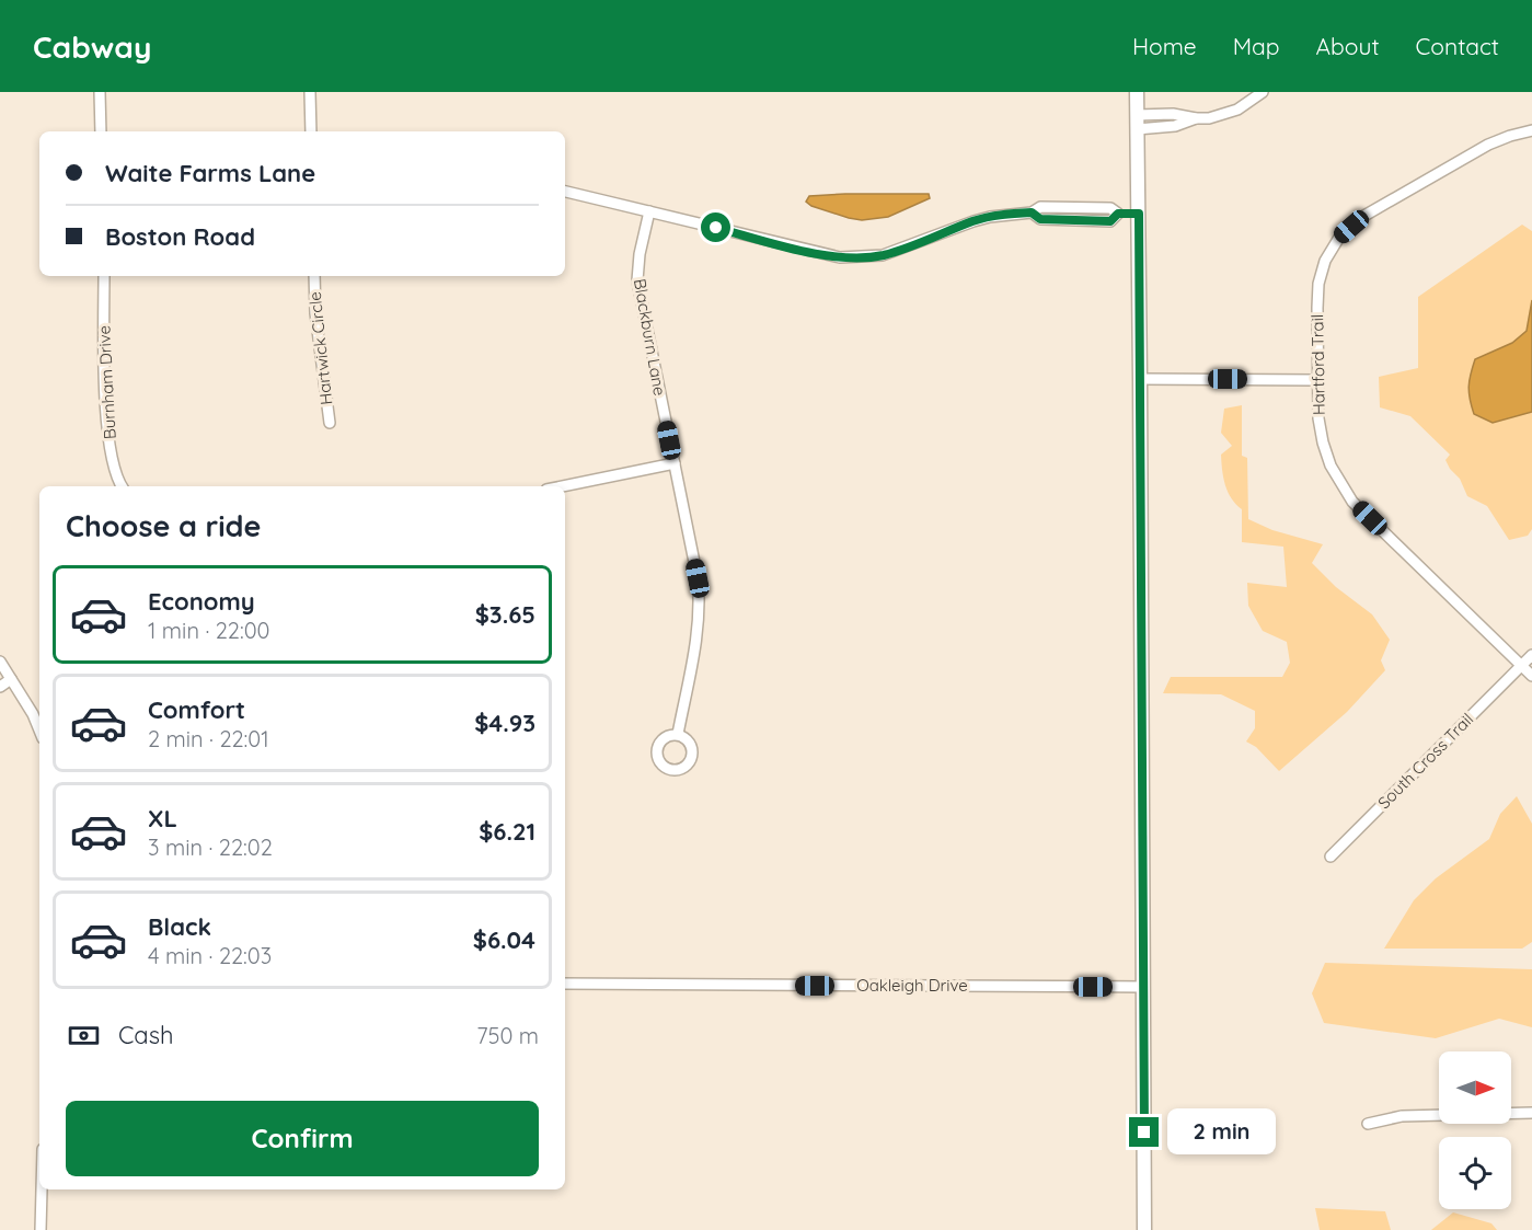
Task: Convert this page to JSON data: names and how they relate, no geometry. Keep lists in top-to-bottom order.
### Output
{
  "streets": {
    "street": [
      "Blackburn Lane",
      "Hartwick Circle",
      "Hartford Trail",
      "Burnham Drive",
      "South Cross Trail",
      "Oakleigh Drive"
    ]
  },
  "crossings": [
    ["Hartford Trail", "South Cross Trail"]
  ],
  "north": "right",
  "page": {
    "header": "Cabway",
    "nav": [
      "Home",
      "Map",
      "About",
      "Contact"
    ],
    "banner": ["Waite Farms Lane", "Boston Road"],
    "heading": "Choose a ride",
    "list": [
      {
        "name": "Economy",
        "note": "1 min · 22:00",
        "value": "$3.65"
      },
      {
        "name": "Comfort",
        "note": "2 min · 22:01",
        "value": "$4.93"
      },
      {
        "name": "XL",
        "note": "3 min · 22:02",
        "value": "$6.21"
      },
      {
        "name": "Black",
        "note": "4 min · 22:03",
        "value": "$6.04"
      }
    ],
    "pay": ["Cash", "750 m"],
    "buttons": "Confirm",
    "bubble": "2 min"
  }
}
